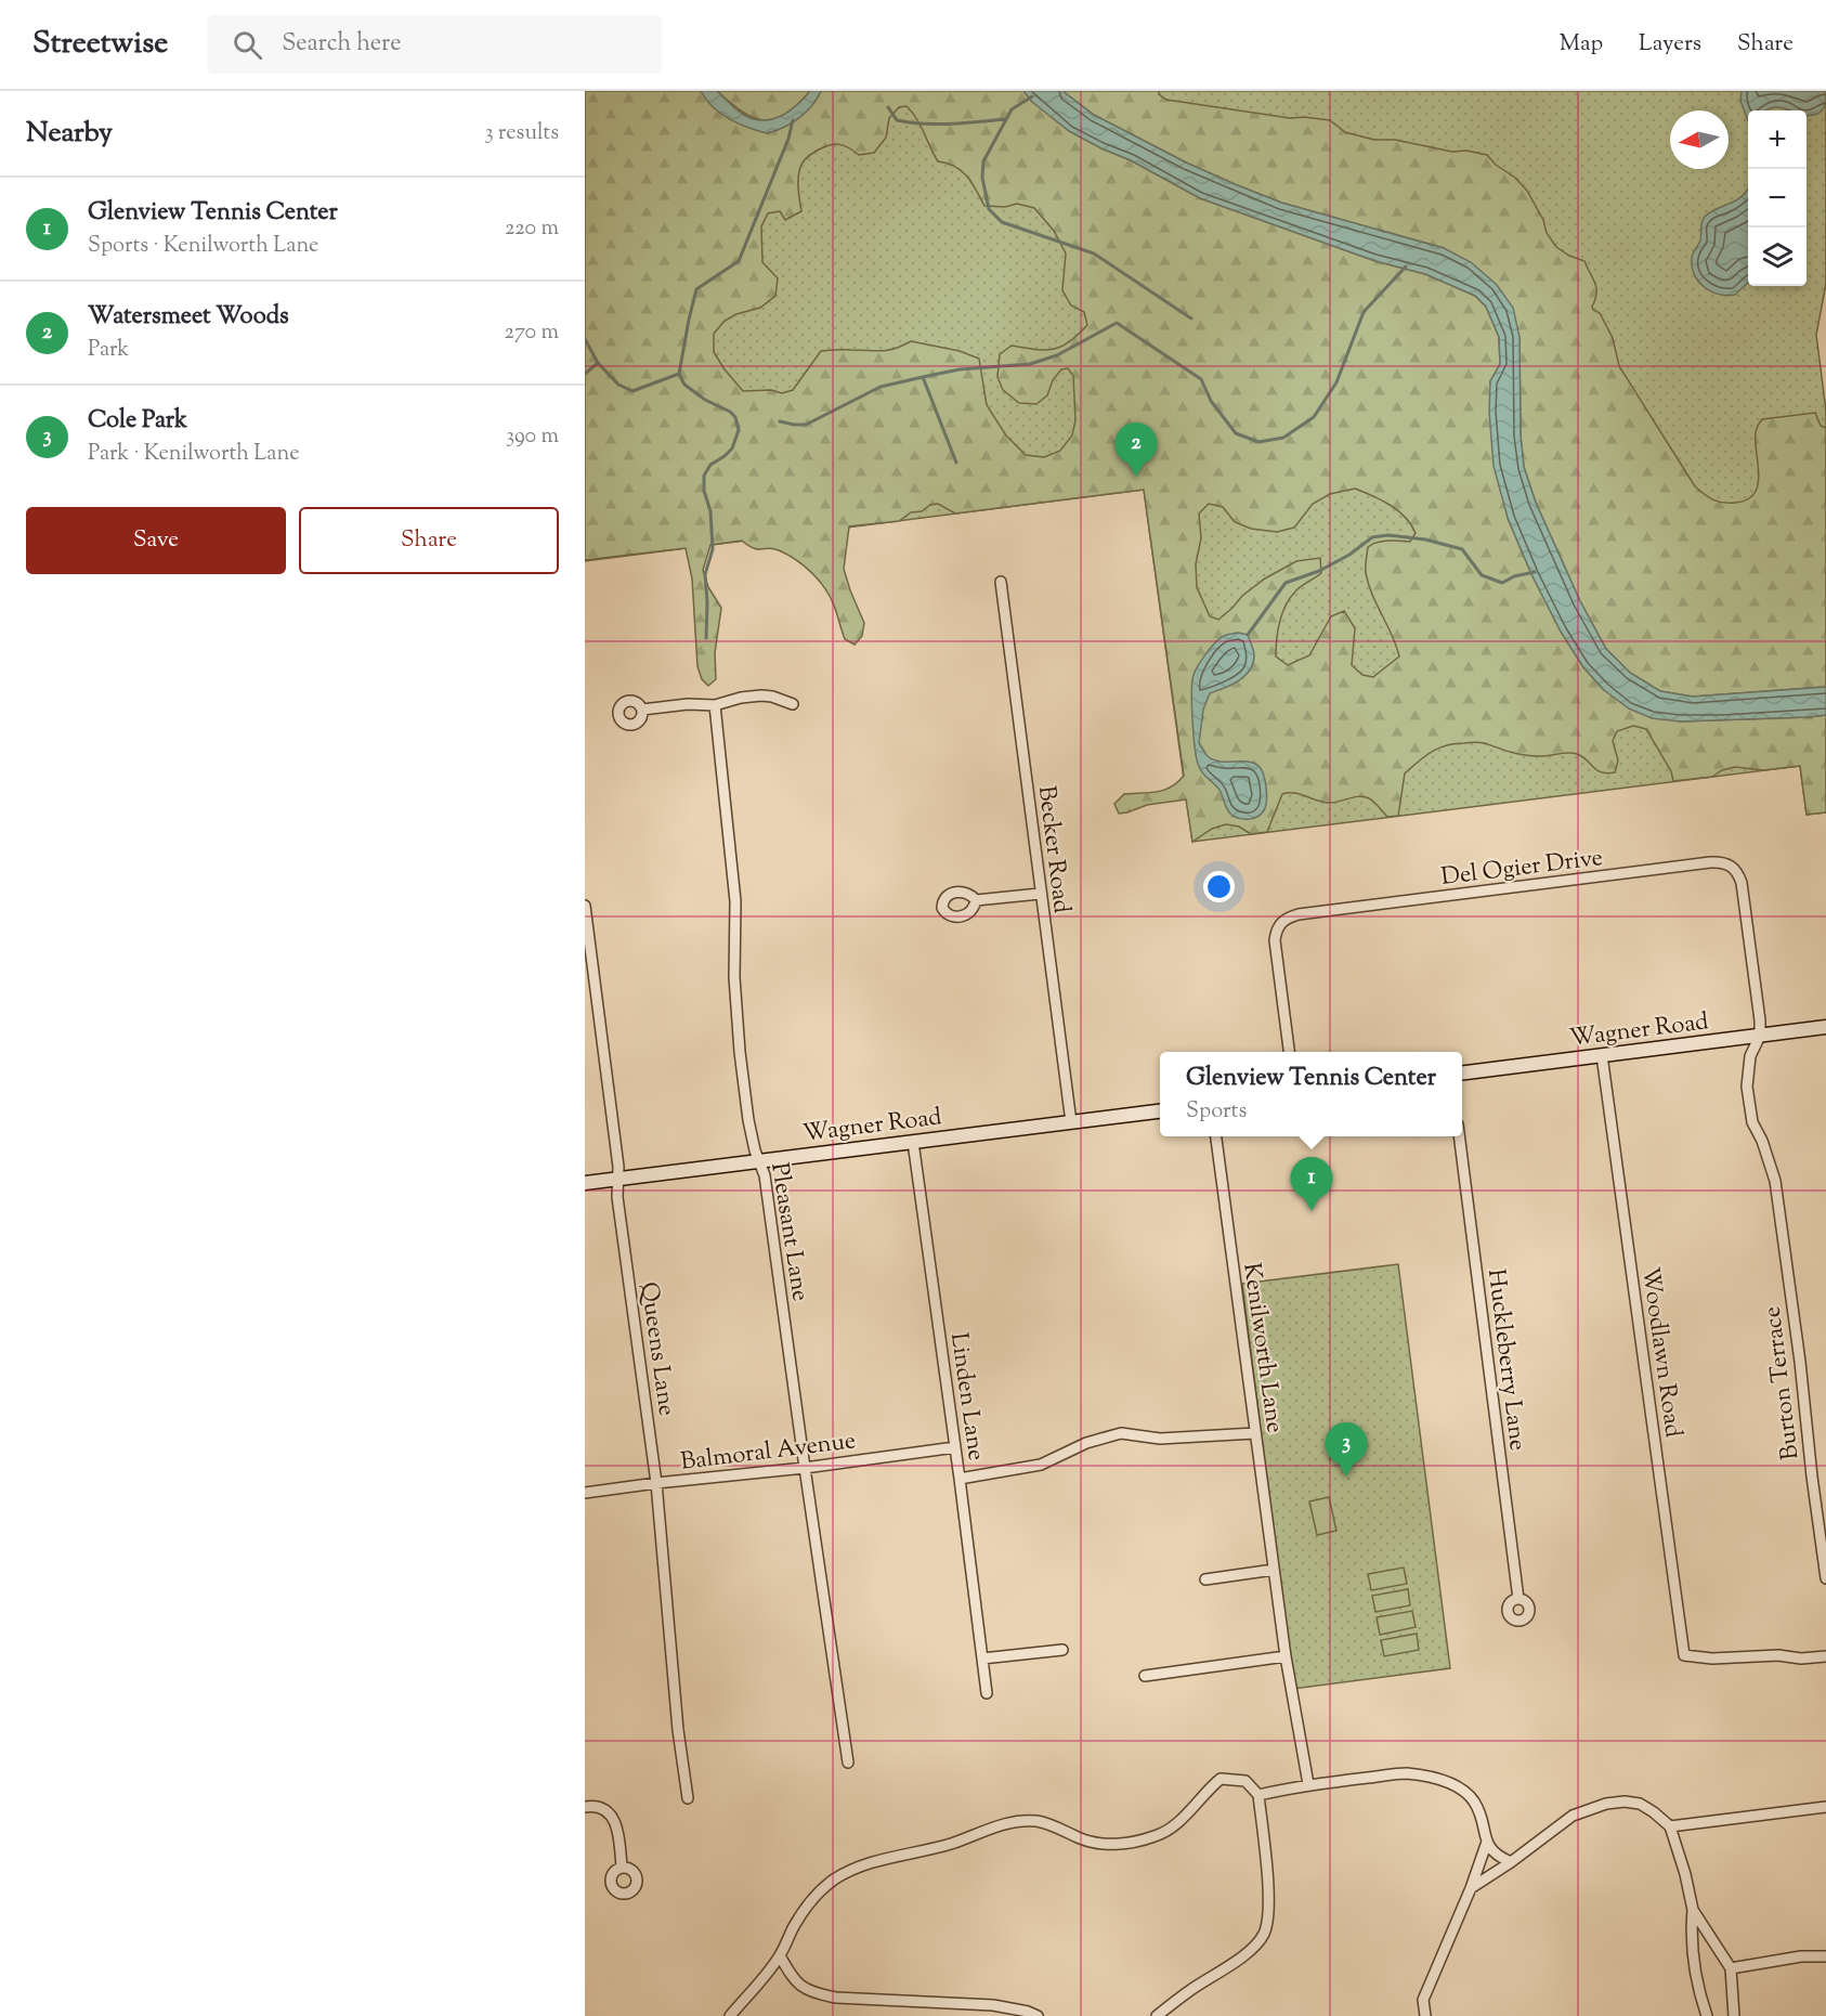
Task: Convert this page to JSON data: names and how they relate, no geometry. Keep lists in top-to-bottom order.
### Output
{
  "streets": {
    "street": [
      "Becker Road",
      "Del Ogier Drive",
      "Wagner Road",
      "Pleasant Lane",
      "Kenilworth Lane",
      "Queens Lane",
      "Woodlawn Road",
      "Huckleberry Lane",
      "Burton Terrace",
      "Linden Lane",
      "Balmoral Avenue"
    ]
  },
  "crossings": [
    ["Becker Road", "Wagner Road"],
    ["Del Ogier Drive", "Wagner Road"],
    ["Del Ogier Drive", "Burton Terrace"],
    ["Wagner Road", "Pleasant Lane"],
    ["Wagner Road", "Queens Lane"],
    ["Wagner Road", "Woodlawn Road"],
    ["Wagner Road", "Burton Terrace"],
    ["Wagner Road", "Linden Lane"],
    ["Pleasant Lane", "Balmoral Avenue"],
    ["Queens Lane", "Balmoral Avenue"],
    ["Linden Lane", "Balmoral Avenue"]
  ],
  "north": "left",
  "page": {
    "header": "Streetwise",
    "search": "Search here",
    "nav": ["Map", "Layers", "Share"],
    "heading": ["Nearby", "3 results"],
    "map_buttons": ["+", "−"],
    "list": [
      {
        "mark": "1",
        "name": "Glenview Tennis Center",
        "note": "Sports · Kenilworth Lane",
        "value": "220 m"
      },
      {
        "mark": "2",
        "name": "Watersmeet Woods",
        "note": "Park",
        "value": "270 m"
      },
      {
        "mark": "3",
        "name": "Cole Park",
        "note": "Park · Kenilworth Lane",
        "value": "390 m"
      }
    ],
    "pins": ["2", "1", "3"],
    "buttons": ["Save", "Share"],
    "popup": ["Glenview Tennis Center", "Sports"]
  }
}
